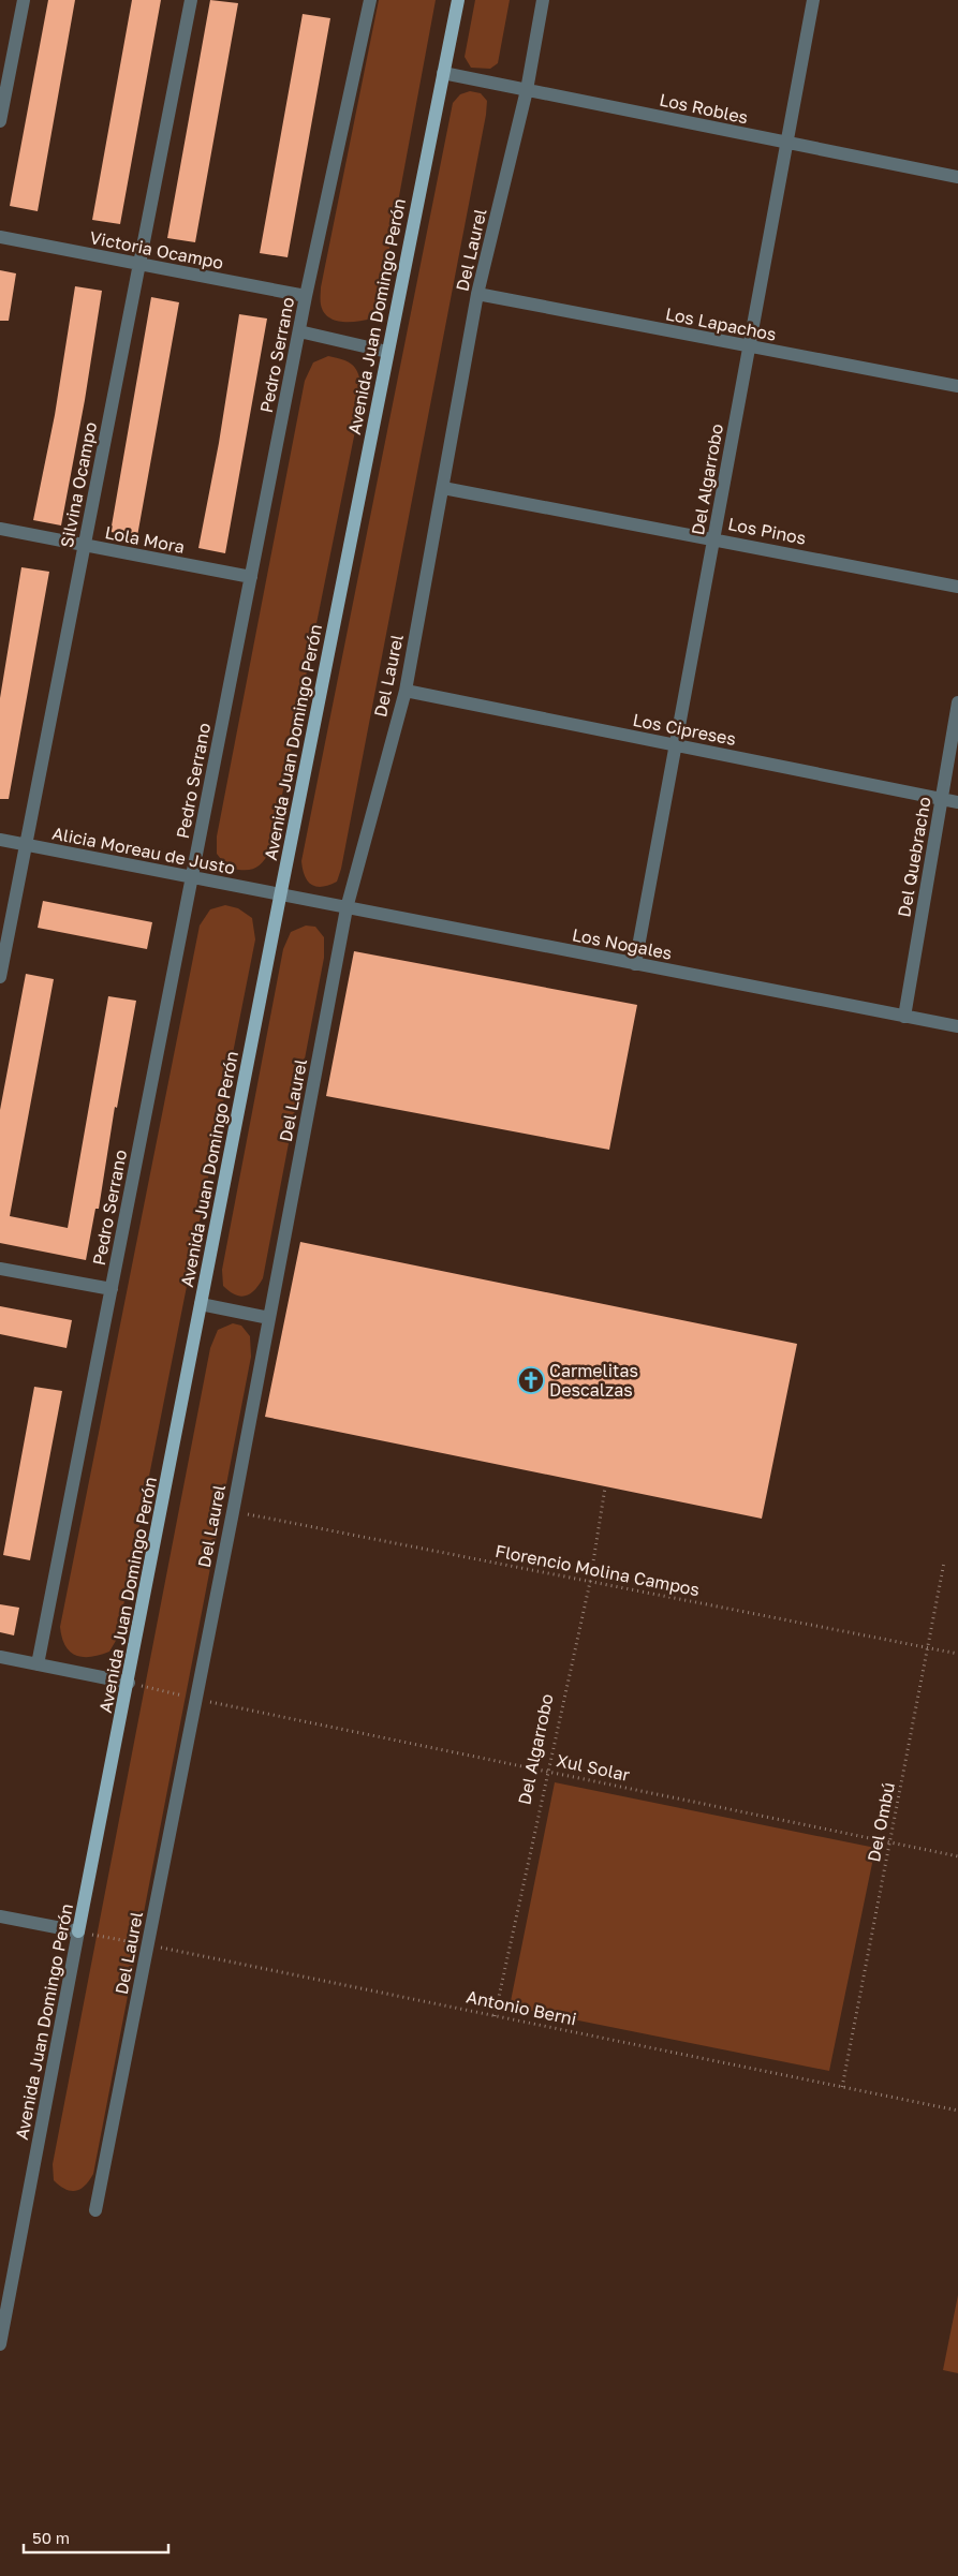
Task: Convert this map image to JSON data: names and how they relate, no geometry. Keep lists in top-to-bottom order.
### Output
{
  "streets": {
    "main road": ["Avenida Juan Domingo Perón"],
    "street": [
      "Los Robles",
      "Victoria Ocampo",
      "Del Laurel",
      "Los Lapachos",
      "Pedro Serrano",
      "Del Algarrobo",
      "Silvina Ocampo",
      "Los Pinos",
      "Lola Mora",
      "Los Cipreses",
      "Alicia Moreau de Justo",
      "Del Quebracho",
      "Los Nogales"
    ],
    "path": [
      "Florencio Molina Campos",
      "Xul Solar",
      "Del Ombú",
      "Antonio Berni"
    ]
  },
  "crossings": [
    ["Los Robles", "Del Laurel"],
    ["Los Robles", "Avenida Juan Domingo Perón"],
    ["Los Robles", "Del Algarrobo"],
    ["Victoria Ocampo", "Pedro Serrano"],
    ["Victoria Ocampo", "Silvina Ocampo"],
    ["Del Laurel", "Los Lapachos"],
    ["Del Laurel", "Los Pinos"],
    ["Del Laurel", "Los Cipreses"],
    ["Del Laurel", "Los Nogales"],
    ["Del Laurel", "Florencio Molina Campos"],
    ["Del Laurel", "Xul Solar"],
    ["Del Laurel", "Antonio Berni"],
    ["Avenida Juan Domingo Perón", "Alicia Moreau de Justo"],
    ["Avenida Juan Domingo Perón", "Los Nogales"],
    ["Avenida Juan Domingo Perón", "Xul Solar"],
    ["Avenida Juan Domingo Perón", "Antonio Berni"],
    ["Los Lapachos", "Del Algarrobo"],
    ["Pedro Serrano", "Lola Mora"],
    ["Pedro Serrano", "Alicia Moreau de Justo"],
    ["Del Algarrobo", "Los Pinos"],
    ["Del Algarrobo", "Los Cipreses"],
    ["Del Algarrobo", "Los Nogales"],
    ["Del Algarrobo", "Florencio Molina Campos"],
    ["Del Algarrobo", "Xul Solar"],
    ["Del Algarrobo", "Antonio Berni"],
    ["Silvina Ocampo", "Lola Mora"],
    ["Silvina Ocampo", "Alicia Moreau de Justo"],
    ["Los Cipreses", "Del Quebracho"],
    ["Alicia Moreau de Justo", "Los Nogales"],
    ["Del Quebracho", "Los Nogales"],
    ["Florencio Molina Campos", "Del Ombú"],
    ["Xul Solar", "Del Ombú"],
    ["Del Ombú", "Antonio Berni"]
  ],
  "places": {
    "church": ["Carmelitas Descalzas"]
  },
  "scale_bar": "50 m"
}
